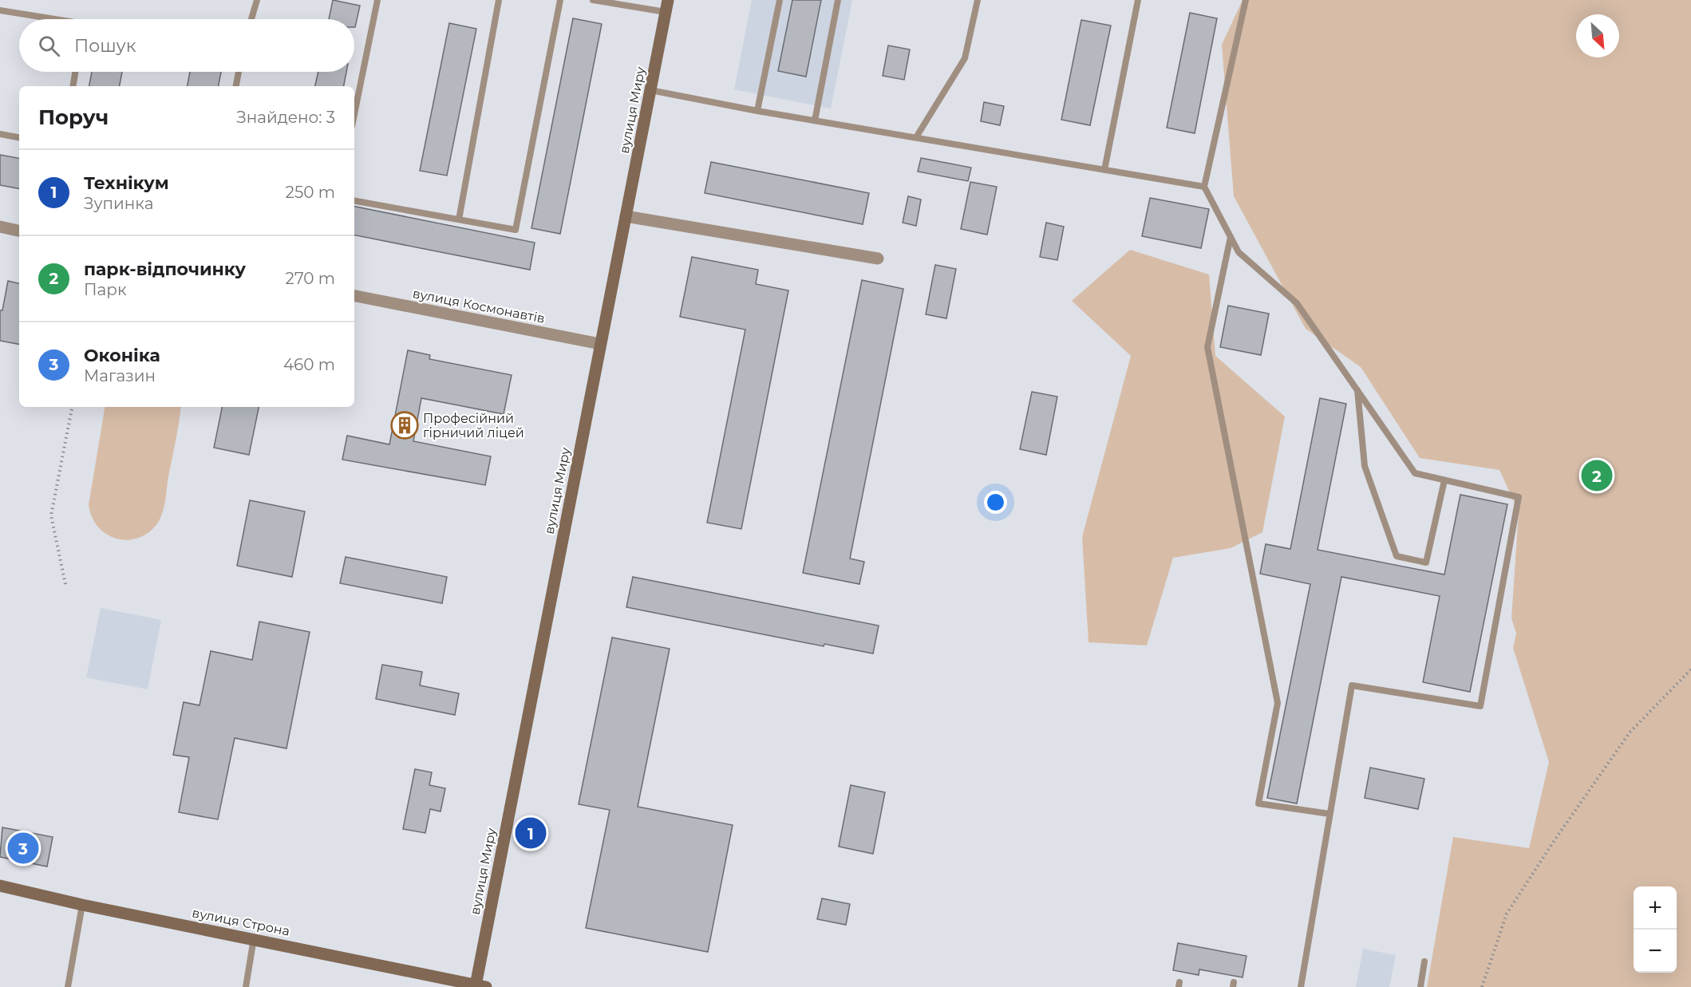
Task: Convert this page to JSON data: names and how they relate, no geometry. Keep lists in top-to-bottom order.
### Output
{
  "streets": {
    "main road": ["вулиця Миру", "вулиця Строна"],
    "street": ["вулиця Космонавтів"]
  },
  "crossings": [
    ["вулиця Миру", "вулиця Космонавтів"],
    ["вулиця Миру", "вулиця Строна"]
  ],
  "places": {
    "building": ["Професійний гірничий ліцей"]
  },
  "north": "bottom right",
  "page": {
    "search": "Пошук",
    "heading": ["Поруч", "Знайдено: 3"],
    "list": [
      {
        "mark": "1",
        "name": "Технікум",
        "note": "Зупинка",
        "value": "250 m"
      },
      {
        "mark": "2",
        "name": "парк-відпочинку",
        "note": "Парк",
        "value": "270 m"
      },
      {
        "mark": "3",
        "name": "Оконіка",
        "note": "Магазин",
        "value": "460 m"
      }
    ],
    "pins": ["2", "1", "3"],
    "map_buttons": ["+", "−"]
  }
}
